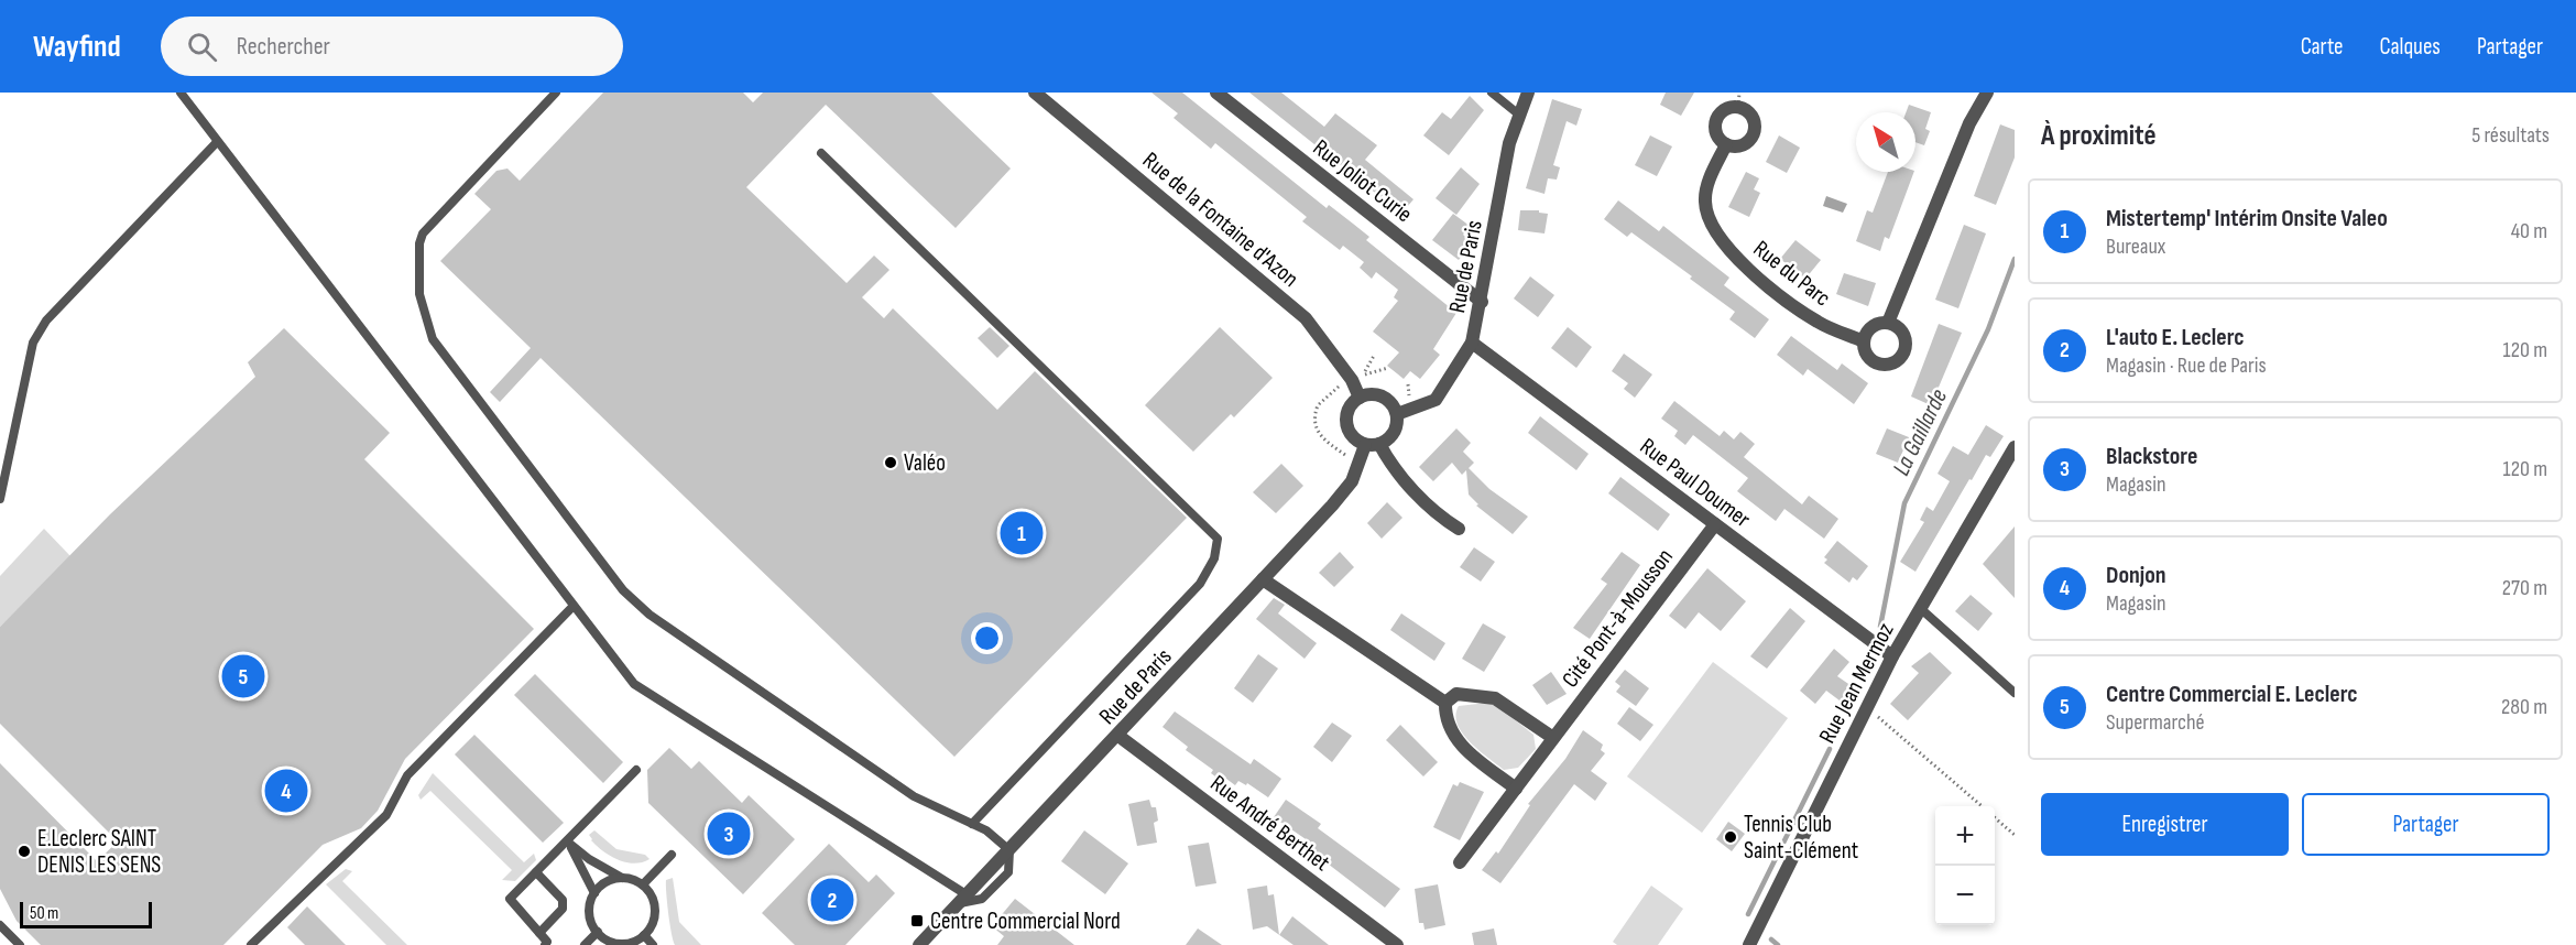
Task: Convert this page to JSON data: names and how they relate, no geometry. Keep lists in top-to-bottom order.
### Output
{
  "streets": {
    "street": [
      "Rue Joliot Curie",
      "Rue de la Fontaine d'Azon",
      "Rue de Paris",
      "Rue du Parc",
      "Rue Paul Doumer",
      "Cité Pont-à-Mousson",
      "Rue Jean Mermoz",
      "Rue André Berthet"
    ]
  },
  "crossings": [
    ["Rue Joliot Curie", "Rue de Paris"],
    ["Rue de la Fontaine d'Azon", "Rue de Paris"],
    ["Rue de Paris", "Rue Paul Doumer"],
    ["Rue de Paris", "Rue André Berthet"],
    ["Rue Paul Doumer", "Cité Pont-à-Mousson"],
    ["Rue Paul Doumer", "Rue Jean Mermoz"]
  ],
  "water": ["La Gaillarde"],
  "places": {
    "other": ["Valéo", "Tennis Club Saint-Clément", "E.Leclerc SAINT DENIS LES SENS"],
    "transit": ["Centre Commercial Nord"]
  },
  "scale_bar": "50 m",
  "north": "top left",
  "page": {
    "header": "Wayfind",
    "search": "Rechercher",
    "nav": ["Carte", "Calques", "Partager"],
    "heading": ["À proximité", "5 résultats"],
    "list": [
      {
        "mark": "1",
        "name": "Mistertemp' Intérim Onsite Valeo",
        "note": "Bureaux",
        "value": "40 m"
      },
      {
        "mark": "2",
        "name": "L'auto E. Leclerc",
        "note": "Magasin · Rue de Paris",
        "value": "120 m"
      },
      {
        "mark": "3",
        "name": "Blackstore",
        "note": "Magasin",
        "value": "120 m"
      },
      {
        "mark": "4",
        "name": "Donjon",
        "note": "Magasin",
        "value": "270 m"
      },
      {
        "mark": "5",
        "name": "Centre Commercial E. Leclerc",
        "note": "Supermarché",
        "value": "280 m"
      }
    ],
    "pins": [
      "1",
      "5",
      "4",
      "3",
      "2"
    ],
    "buttons": ["Enregistrer", "Partager"],
    "map_buttons": ["+", "−"],
    "scale": "50 m"
  }
}
